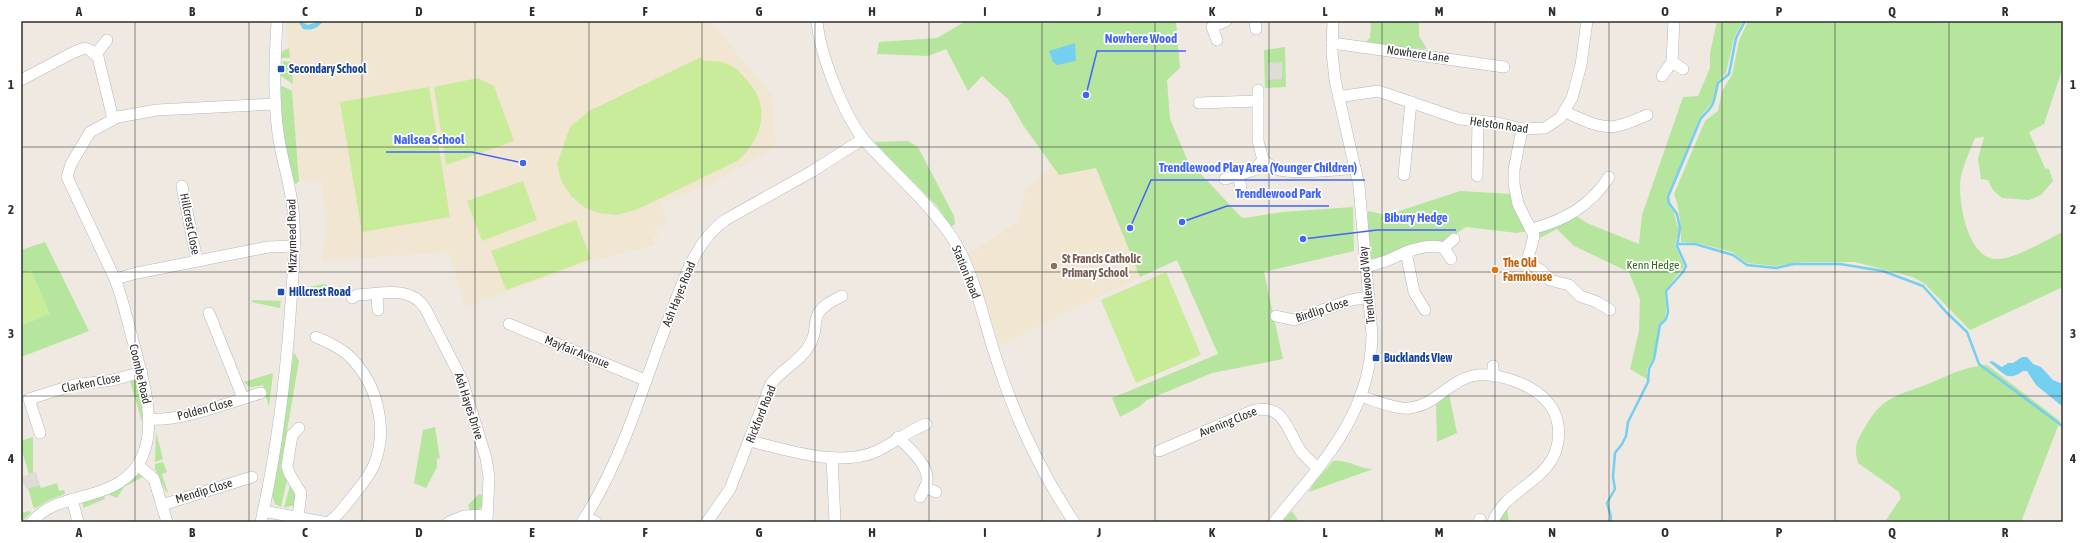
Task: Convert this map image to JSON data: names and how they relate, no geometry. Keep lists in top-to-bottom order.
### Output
{
  "streets": {
    "street": [
      "Nowhere Lane",
      "Helston Road",
      "Hillcrest Close",
      "Mizzymead Road",
      "Station Road",
      "Trendlewood Way",
      "Ash Hayes Road",
      "Birdlip Close",
      "Mayfair Avenue",
      "Coombe Road",
      "Clarken Close",
      "Ash Hayes Drive",
      "Polden Close",
      "Rickford Road",
      "Avening Close",
      "Mendip Close"
    ]
  },
  "crossings": [
    ["Nowhere Lane", "Trendlewood Way"],
    ["Helston Road", "Trendlewood Way"],
    ["Station Road", "Ash Hayes Road"],
    ["Trendlewood Way", "Birdlip Close"],
    ["Trendlewood Way", "Avening Close"],
    ["Ash Hayes Road", "Mayfair Avenue"],
    ["Coombe Road", "Clarken Close"],
    ["Coombe Road", "Polden Close"]
  ],
  "parks": ["Kenn Hedge"],
  "places": {
    "transit": ["Secondary School", "Hillcrest Road", "Bucklands View"],
    "other": [
      "Nowhere Wood",
      "Nailsea School",
      "Trendlewood Park",
      "Trendlewood Play Area (Younger Children)",
      "Bibury Hedge",
      "St Francis Catholic Primary School",
      "The Old Farmhouse"
    ]
  },
  "grid": {
    "columns": [
      "A",
      "B",
      "C",
      "D",
      "E",
      "F",
      "G",
      "H",
      "I",
      "J",
      "K",
      "L",
      "M",
      "N",
      "O",
      "P",
      "Q",
      "R"
    ],
    "rows": [
      "1",
      "2",
      "3",
      "4"
    ]
  }
}
